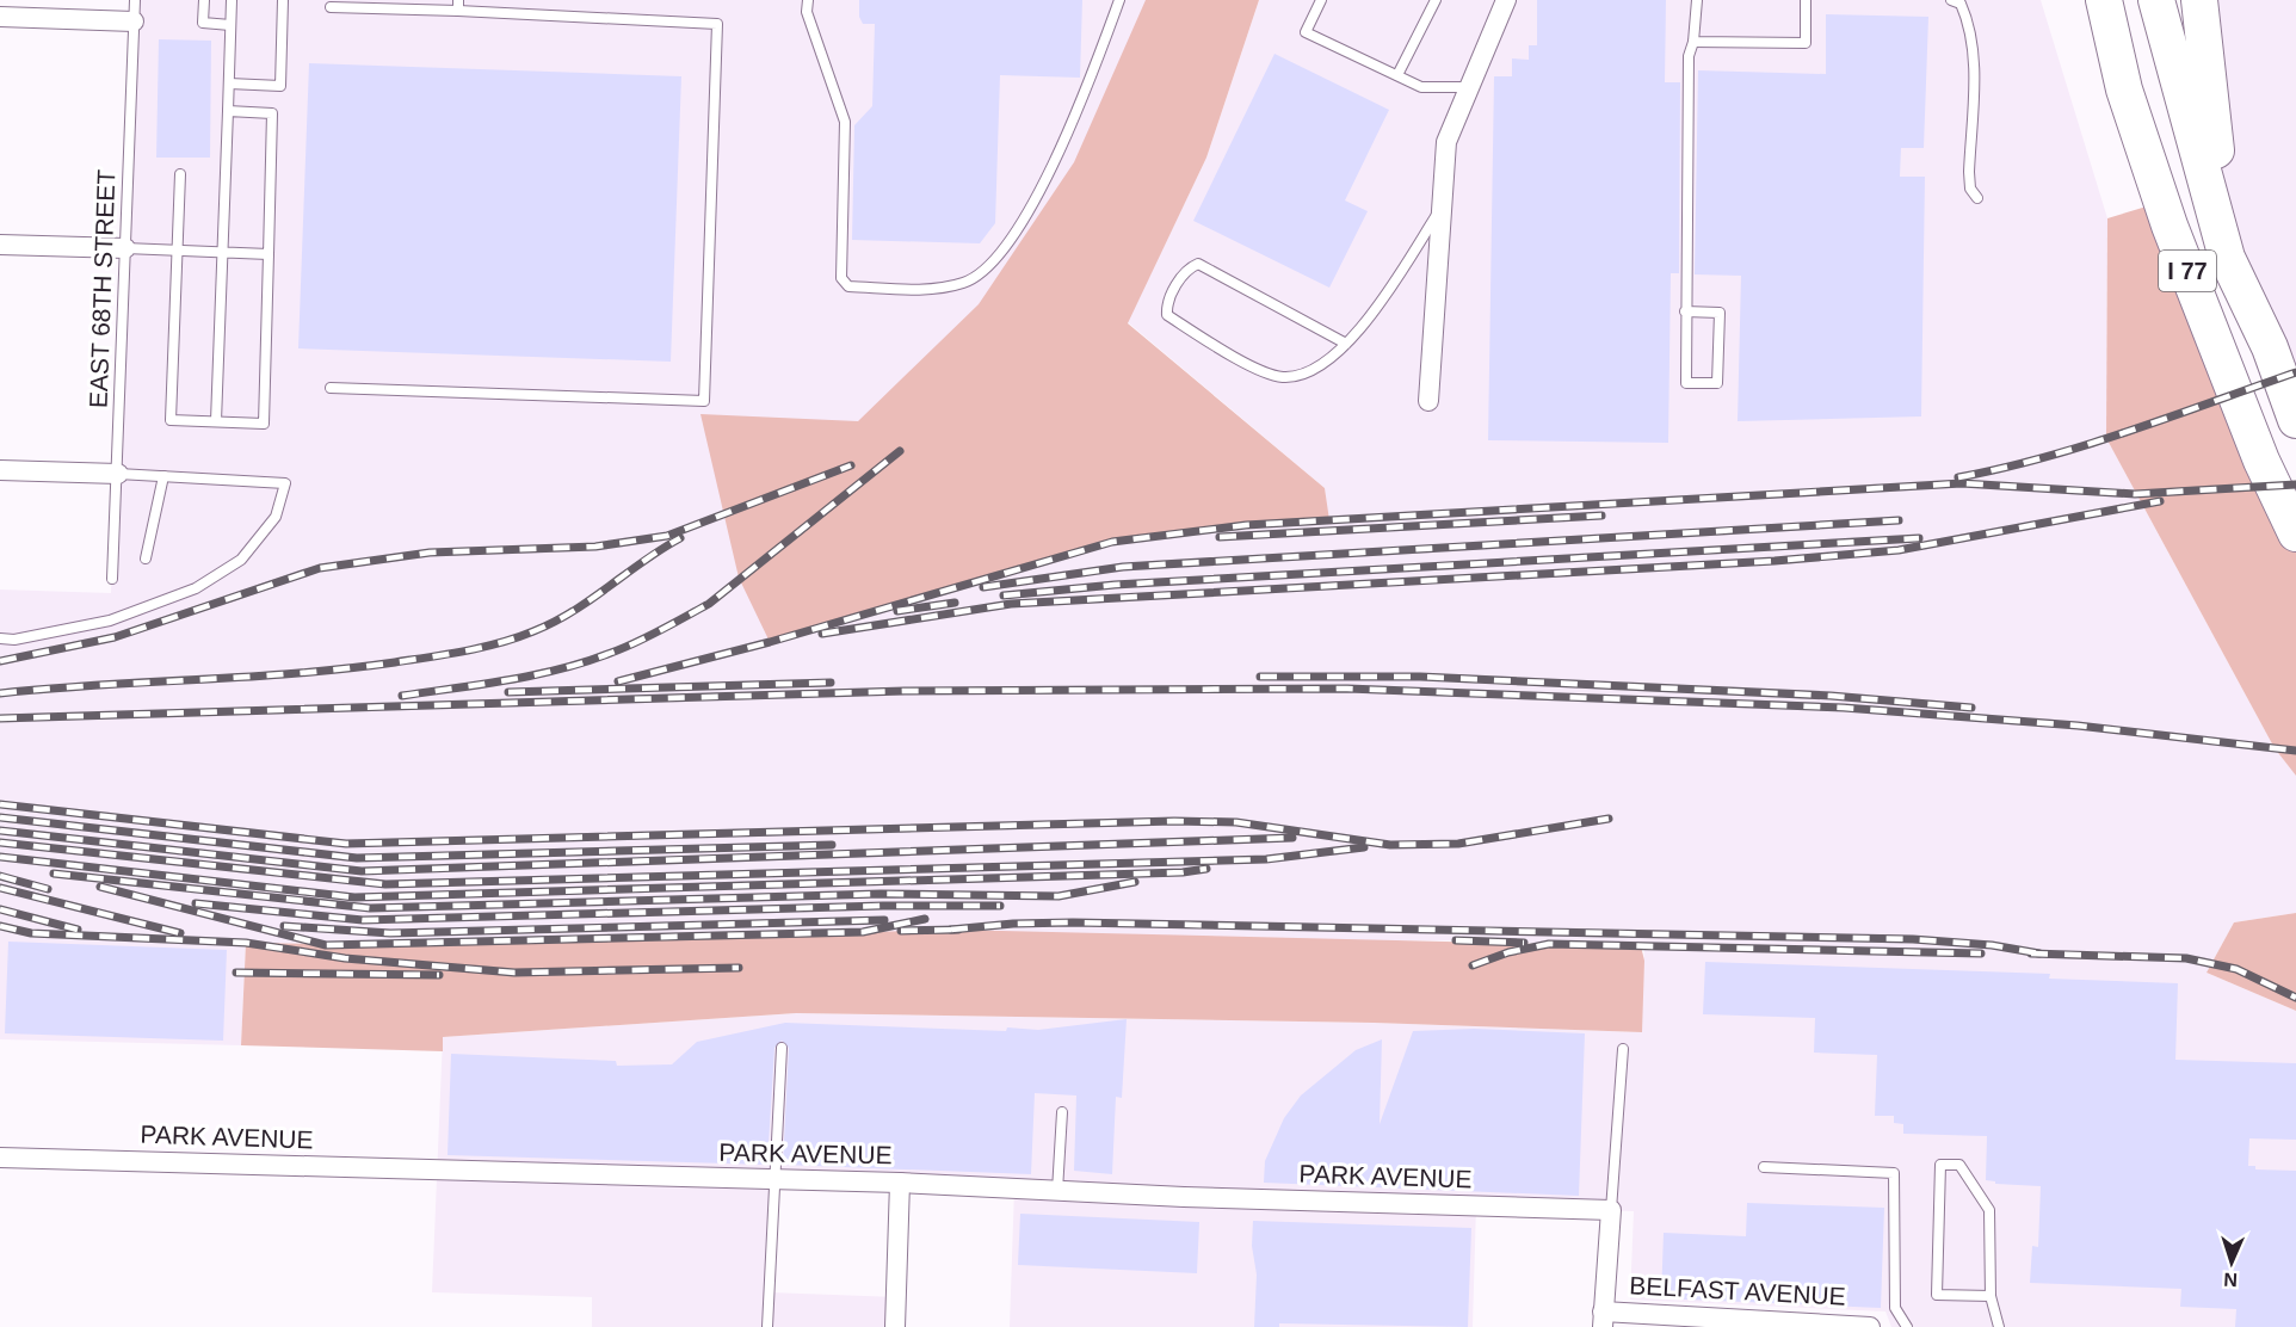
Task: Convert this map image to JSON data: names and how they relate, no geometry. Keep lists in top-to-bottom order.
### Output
{
  "streets": {
    "highway": ["I 77"],
    "street": ["PARK AVENUE", "BELFAST AVENUE"],
    "lane": ["EAST 68TH STREET"]
  },
  "north": "bottom"
}
